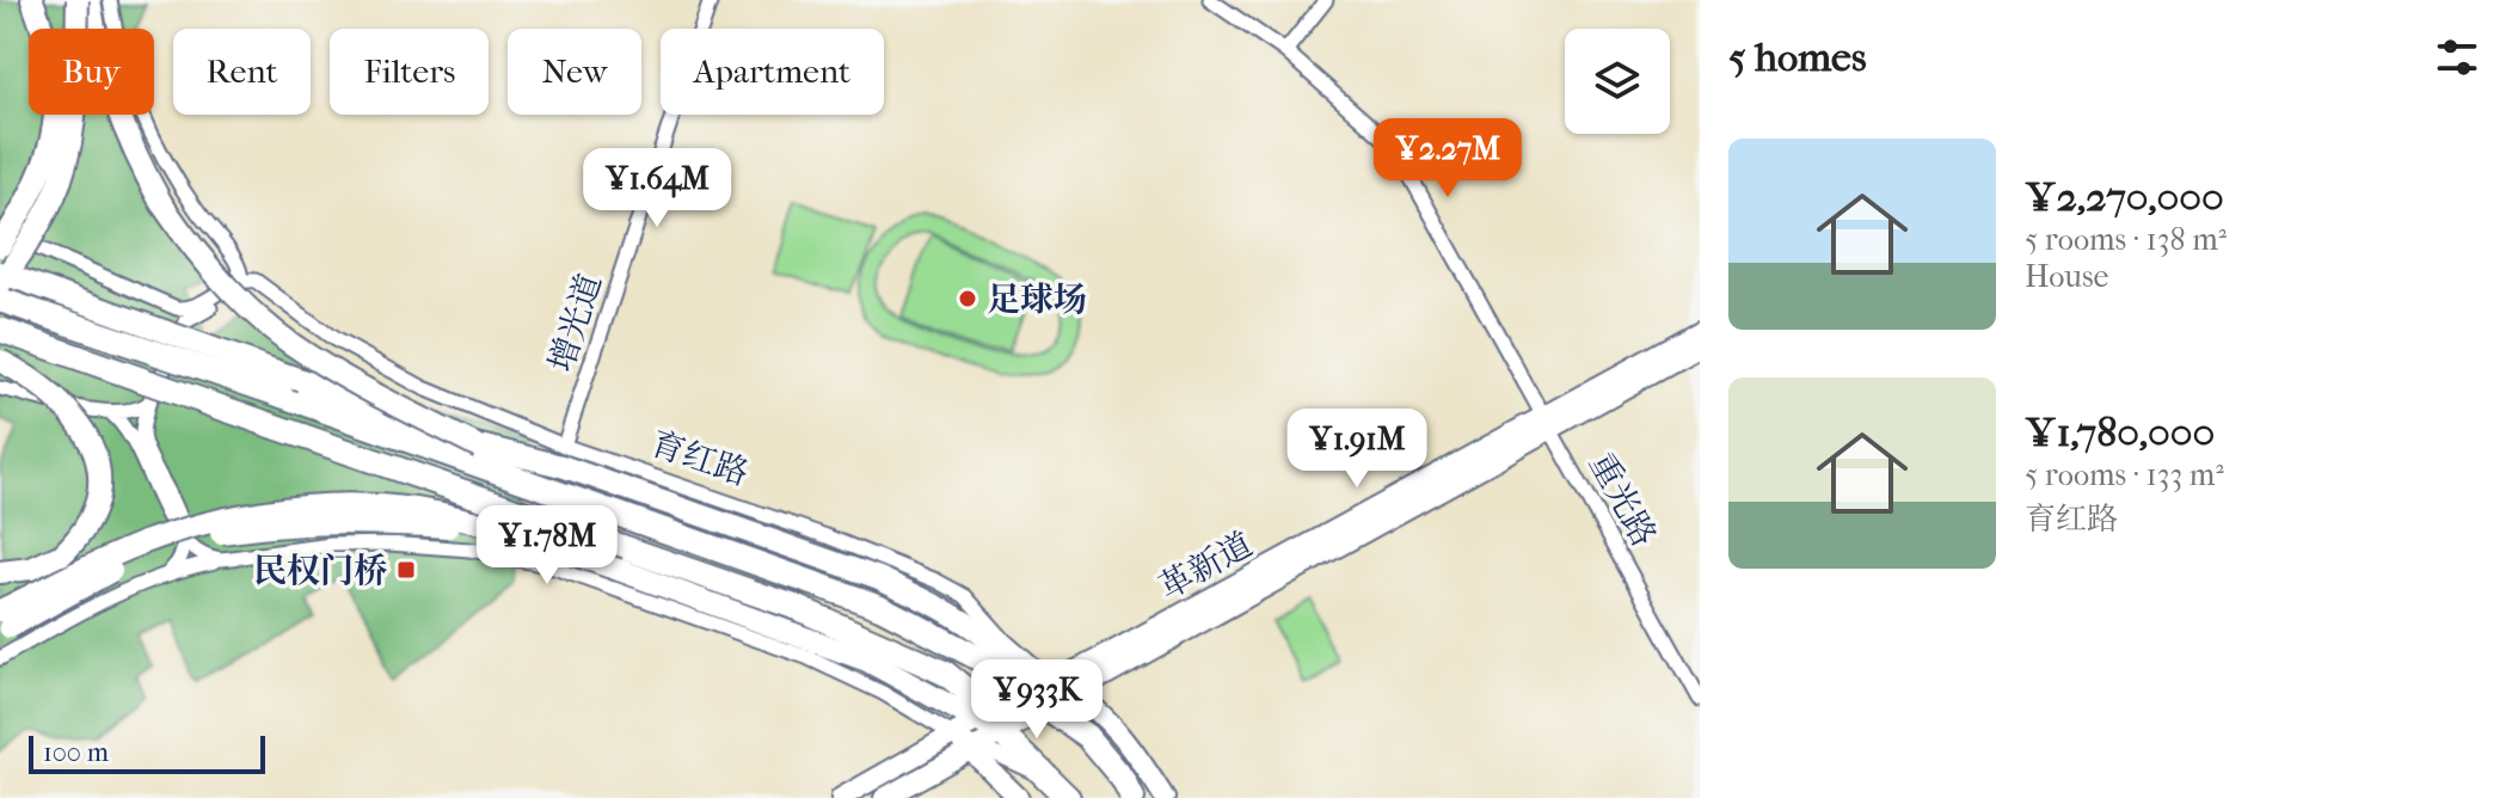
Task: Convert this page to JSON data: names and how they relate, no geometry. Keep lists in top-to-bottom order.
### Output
{
  "streets": {
    "street": [
      "增光道",
      "育红路",
      "重光路",
      "革新道"
    ]
  },
  "crossings": [
    ["增光道", "育红路"],
    ["育红路", "革新道"],
    ["重光路", "革新道"]
  ],
  "places": {
    "other": ["足球场"],
    "transit": ["民权门桥"]
  },
  "scale_bar": "100 m",
  "page": {
    "heading": "5 homes",
    "chip": [
      "Buy",
      "Rent",
      "Filters",
      "New",
      "Apartment"
    ],
    "list": [
      {
        "name": "¥2,270,000",
        "note": "5 rooms · 138 m² · House"
      },
      {
        "name": "¥1,780,000",
        "note": "5 rooms · 133 m² · 育红路"
      }
    ],
    "price": [
      "¥2.27M",
      "¥1.64M",
      "¥1.91M",
      "¥1.78M",
      "¥933K"
    ],
    "scale": "100 m"
  }
}
